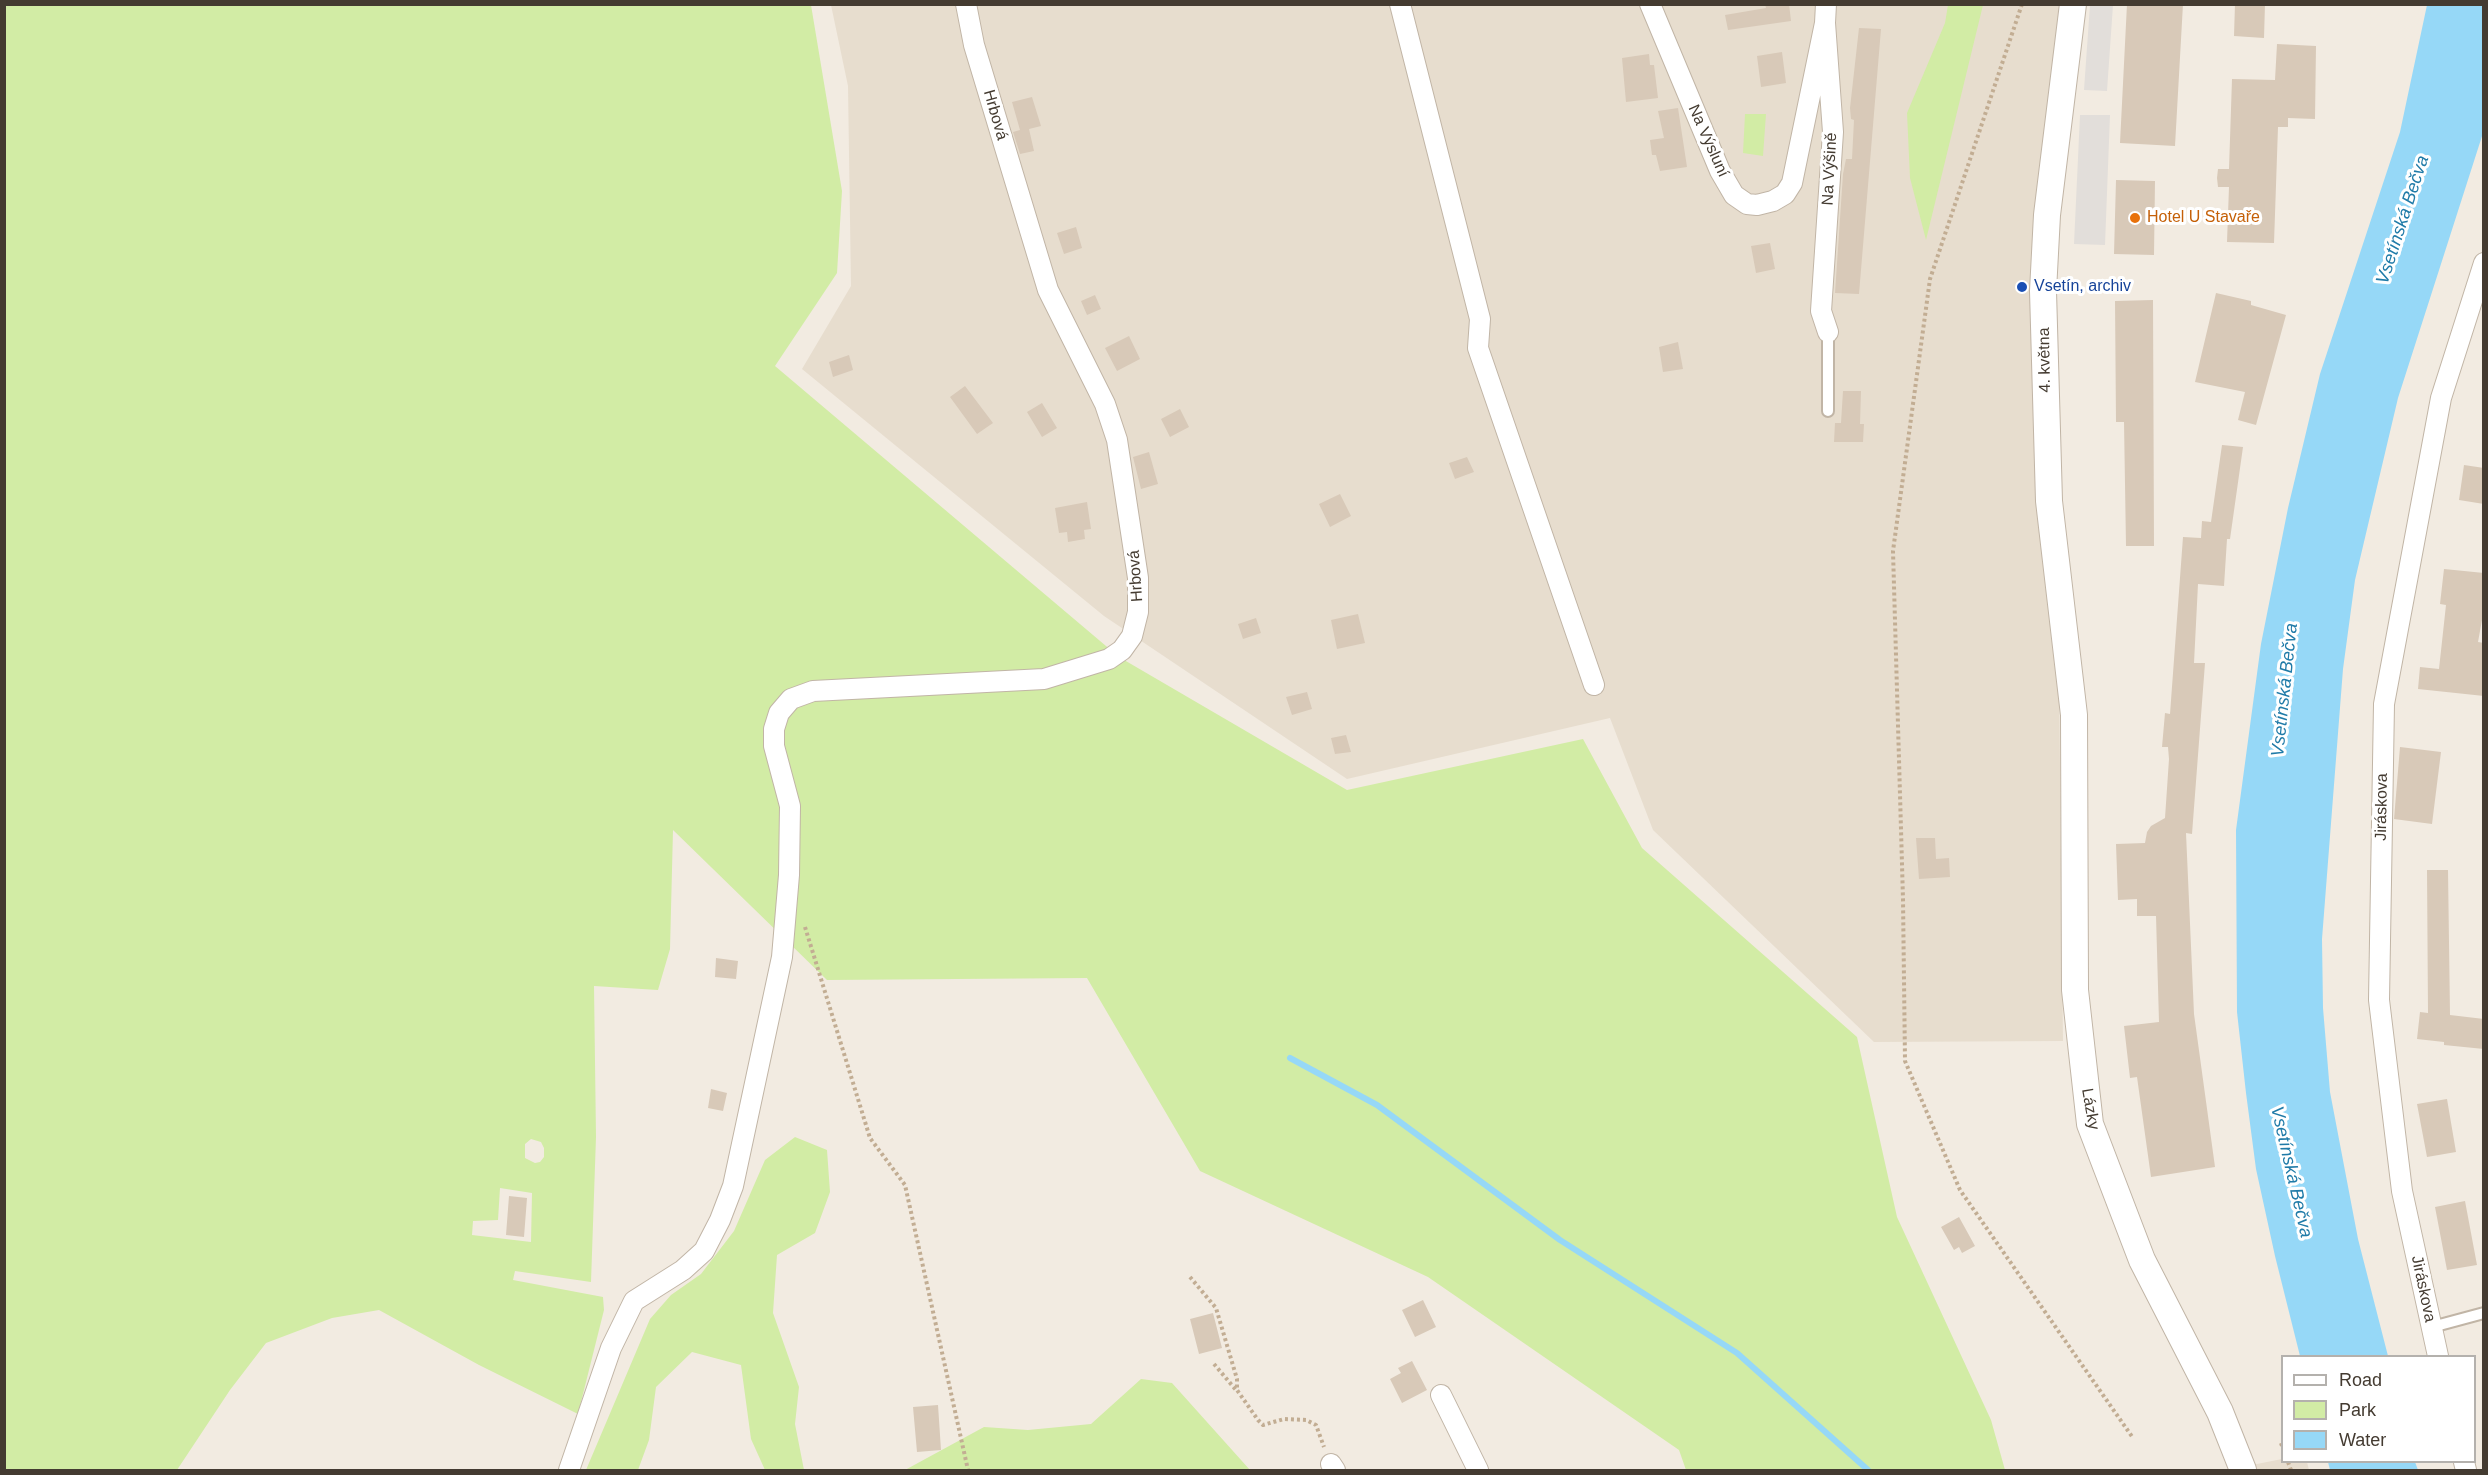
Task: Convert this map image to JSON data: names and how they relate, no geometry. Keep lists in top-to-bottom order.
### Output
{
  "streets": {
    "street": [
      "Hrbová",
      "Na Výsluní",
      "Na Výšině",
      "4. května",
      "Jiráskova",
      "Lázky"
    ]
  },
  "crossings": [
    ["Na Výsluní", "Na Výšině"],
    ["4. května", "Lázky"]
  ],
  "water": ["Vsetínská Bečva"],
  "places": ["Hotel U Stavaře", "Vsetín, archiv"],
  "legend": ["Road", "Park", "Water"]
}
